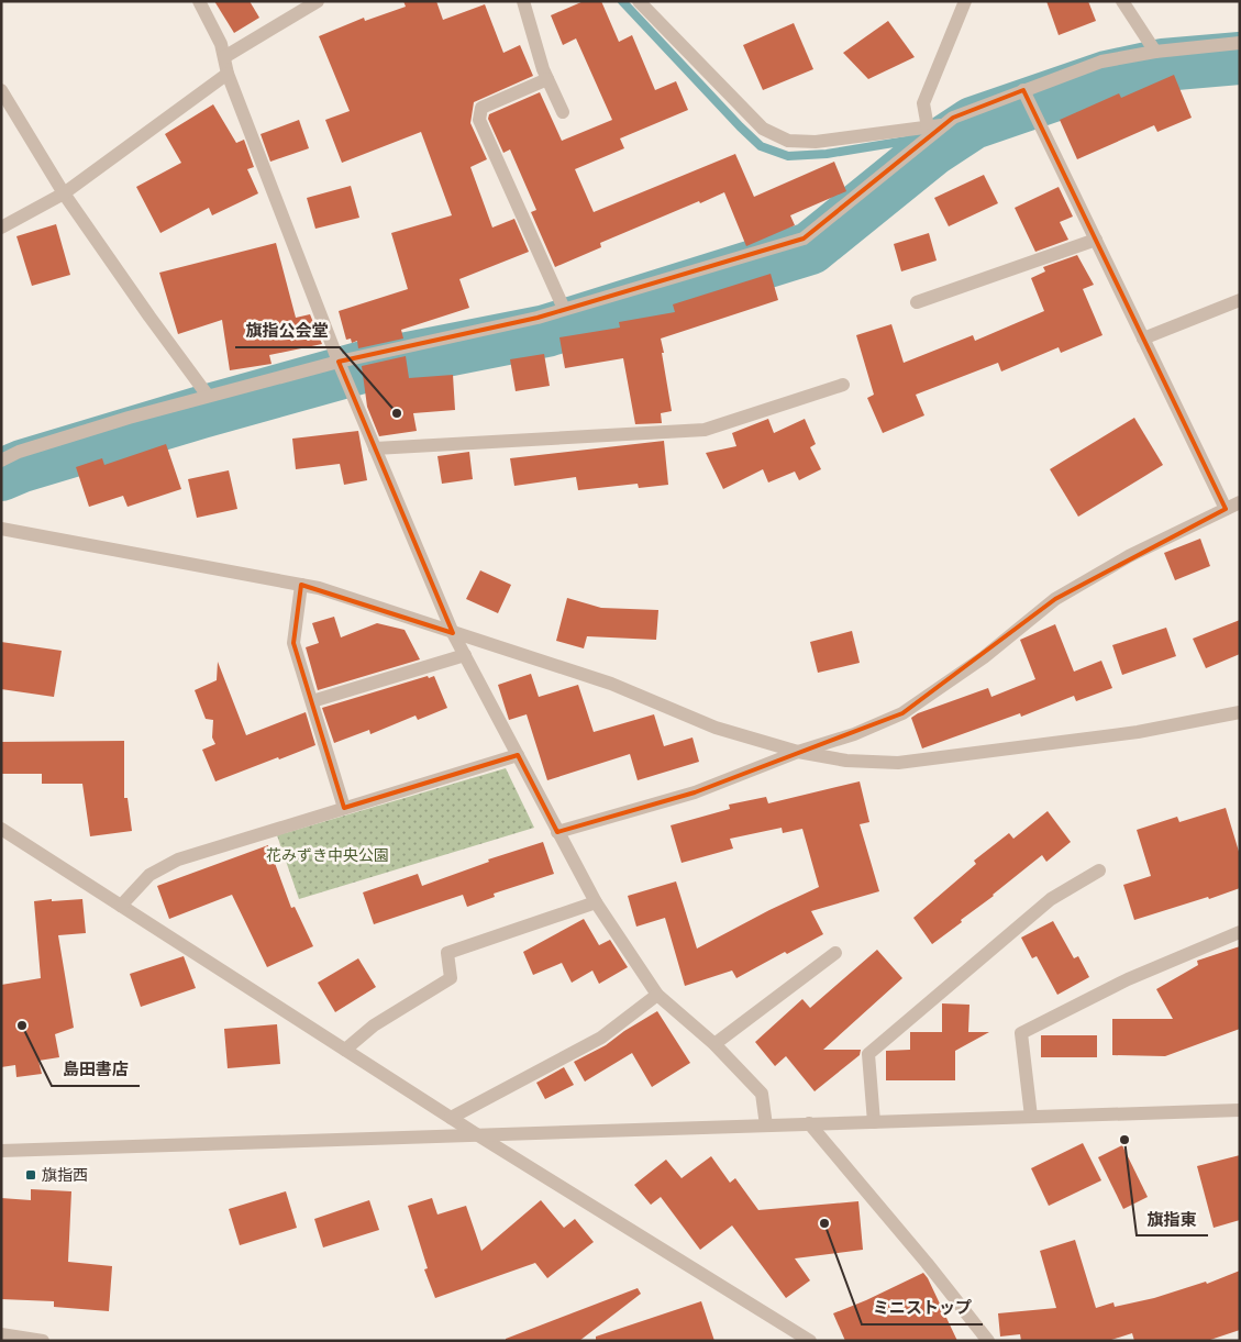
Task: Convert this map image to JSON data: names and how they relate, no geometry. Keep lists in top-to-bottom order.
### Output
{
  "parks": ["花みずき中央公園"],
  "places": {
    "other": [
      "旗指公会堂",
      "島田書店",
      "旗指東",
      "ミニストップ"
    ],
    "transit": ["旗指西"]
  }
}
